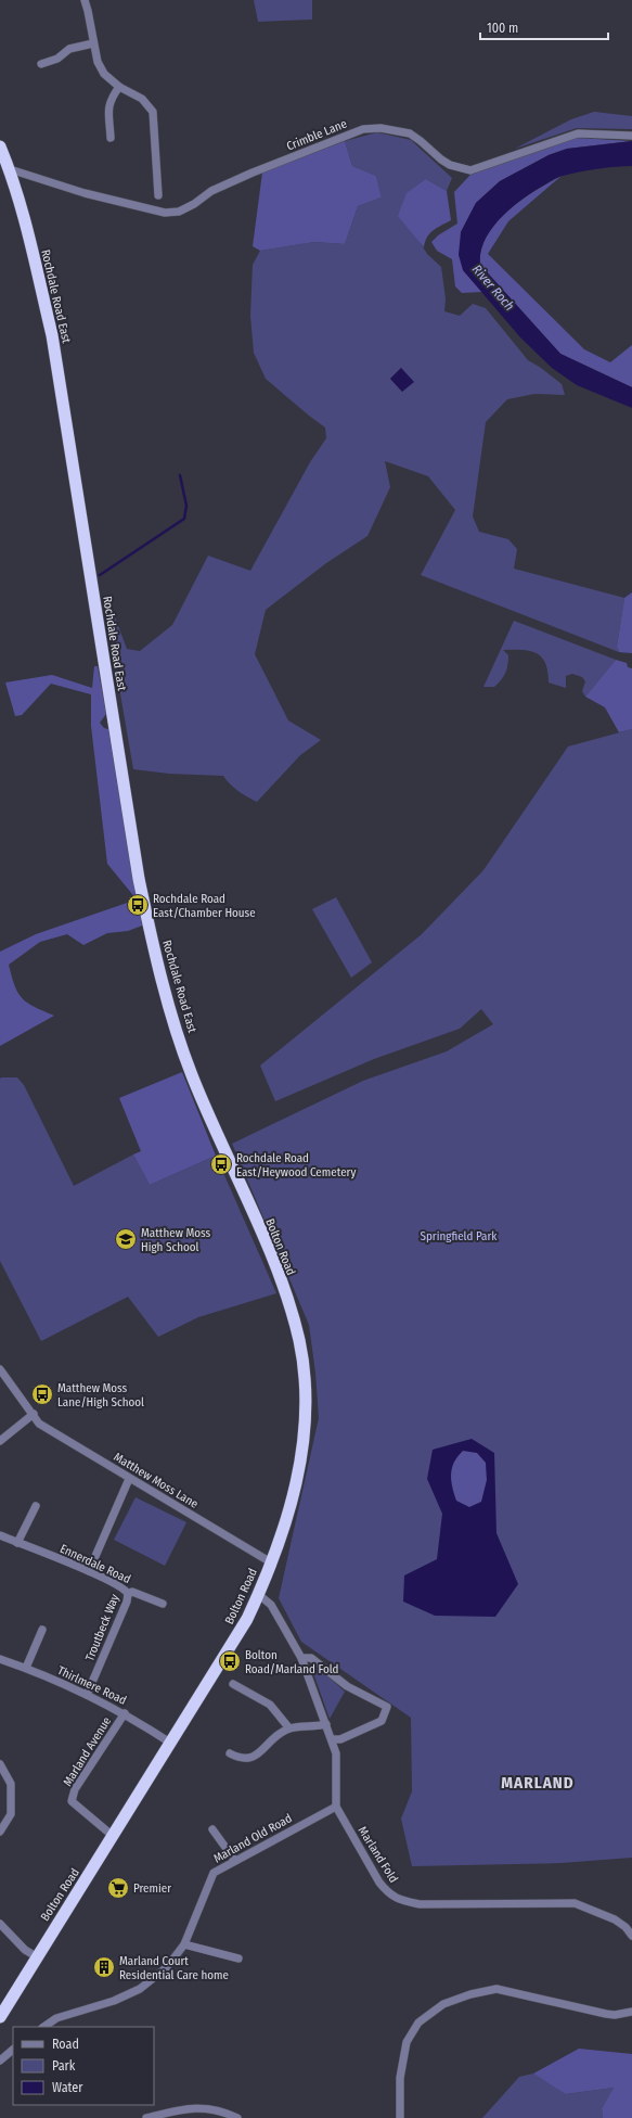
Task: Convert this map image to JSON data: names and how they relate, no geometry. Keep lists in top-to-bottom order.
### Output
{
  "streets": {
    "highway": ["Rochdale Road East", "Bolton Road"],
    "street": [
      "Crimble Lane",
      "Matthew Moss Lane",
      "Ennerdale Road",
      "Troutbeck Way",
      "Thirlmere Road",
      "Marland Avenue",
      "Marland Old Road",
      "Marland Fold"
    ]
  },
  "crossings": [
    ["Crimble Lane", "Rochdale Road East"],
    ["Rochdale Road East", "Bolton Road"],
    ["Bolton Road", "Matthew Moss Lane"],
    ["Bolton Road", "Thirlmere Road"],
    ["Bolton Road", "Marland Avenue"],
    ["Bolton Road", "Marland Fold"],
    ["Ennerdale Road", "Troutbeck Way"],
    ["Troutbeck Way", "Thirlmere Road"],
    ["Thirlmere Road", "Marland Avenue"],
    ["Marland Old Road", "Marland Fold"]
  ],
  "districts": ["MARLAND"],
  "water": ["River Roch"],
  "parks": ["Springfield Park"],
  "places": {
    "bus stop": [
      "Rochdale Road East/Chamber House",
      "Rochdale Road East/Heywood Cemetery",
      "Matthew Moss Lane/High School",
      "Bolton Road/Marland Fold"
    ],
    "school or university": ["Matthew Moss High School"],
    "supermarket": ["Premier"],
    "building": ["Marland Court Residential Care home"]
  },
  "legend": ["Road", "Park", "Water"],
  "scale_bar": "100 m"
}
